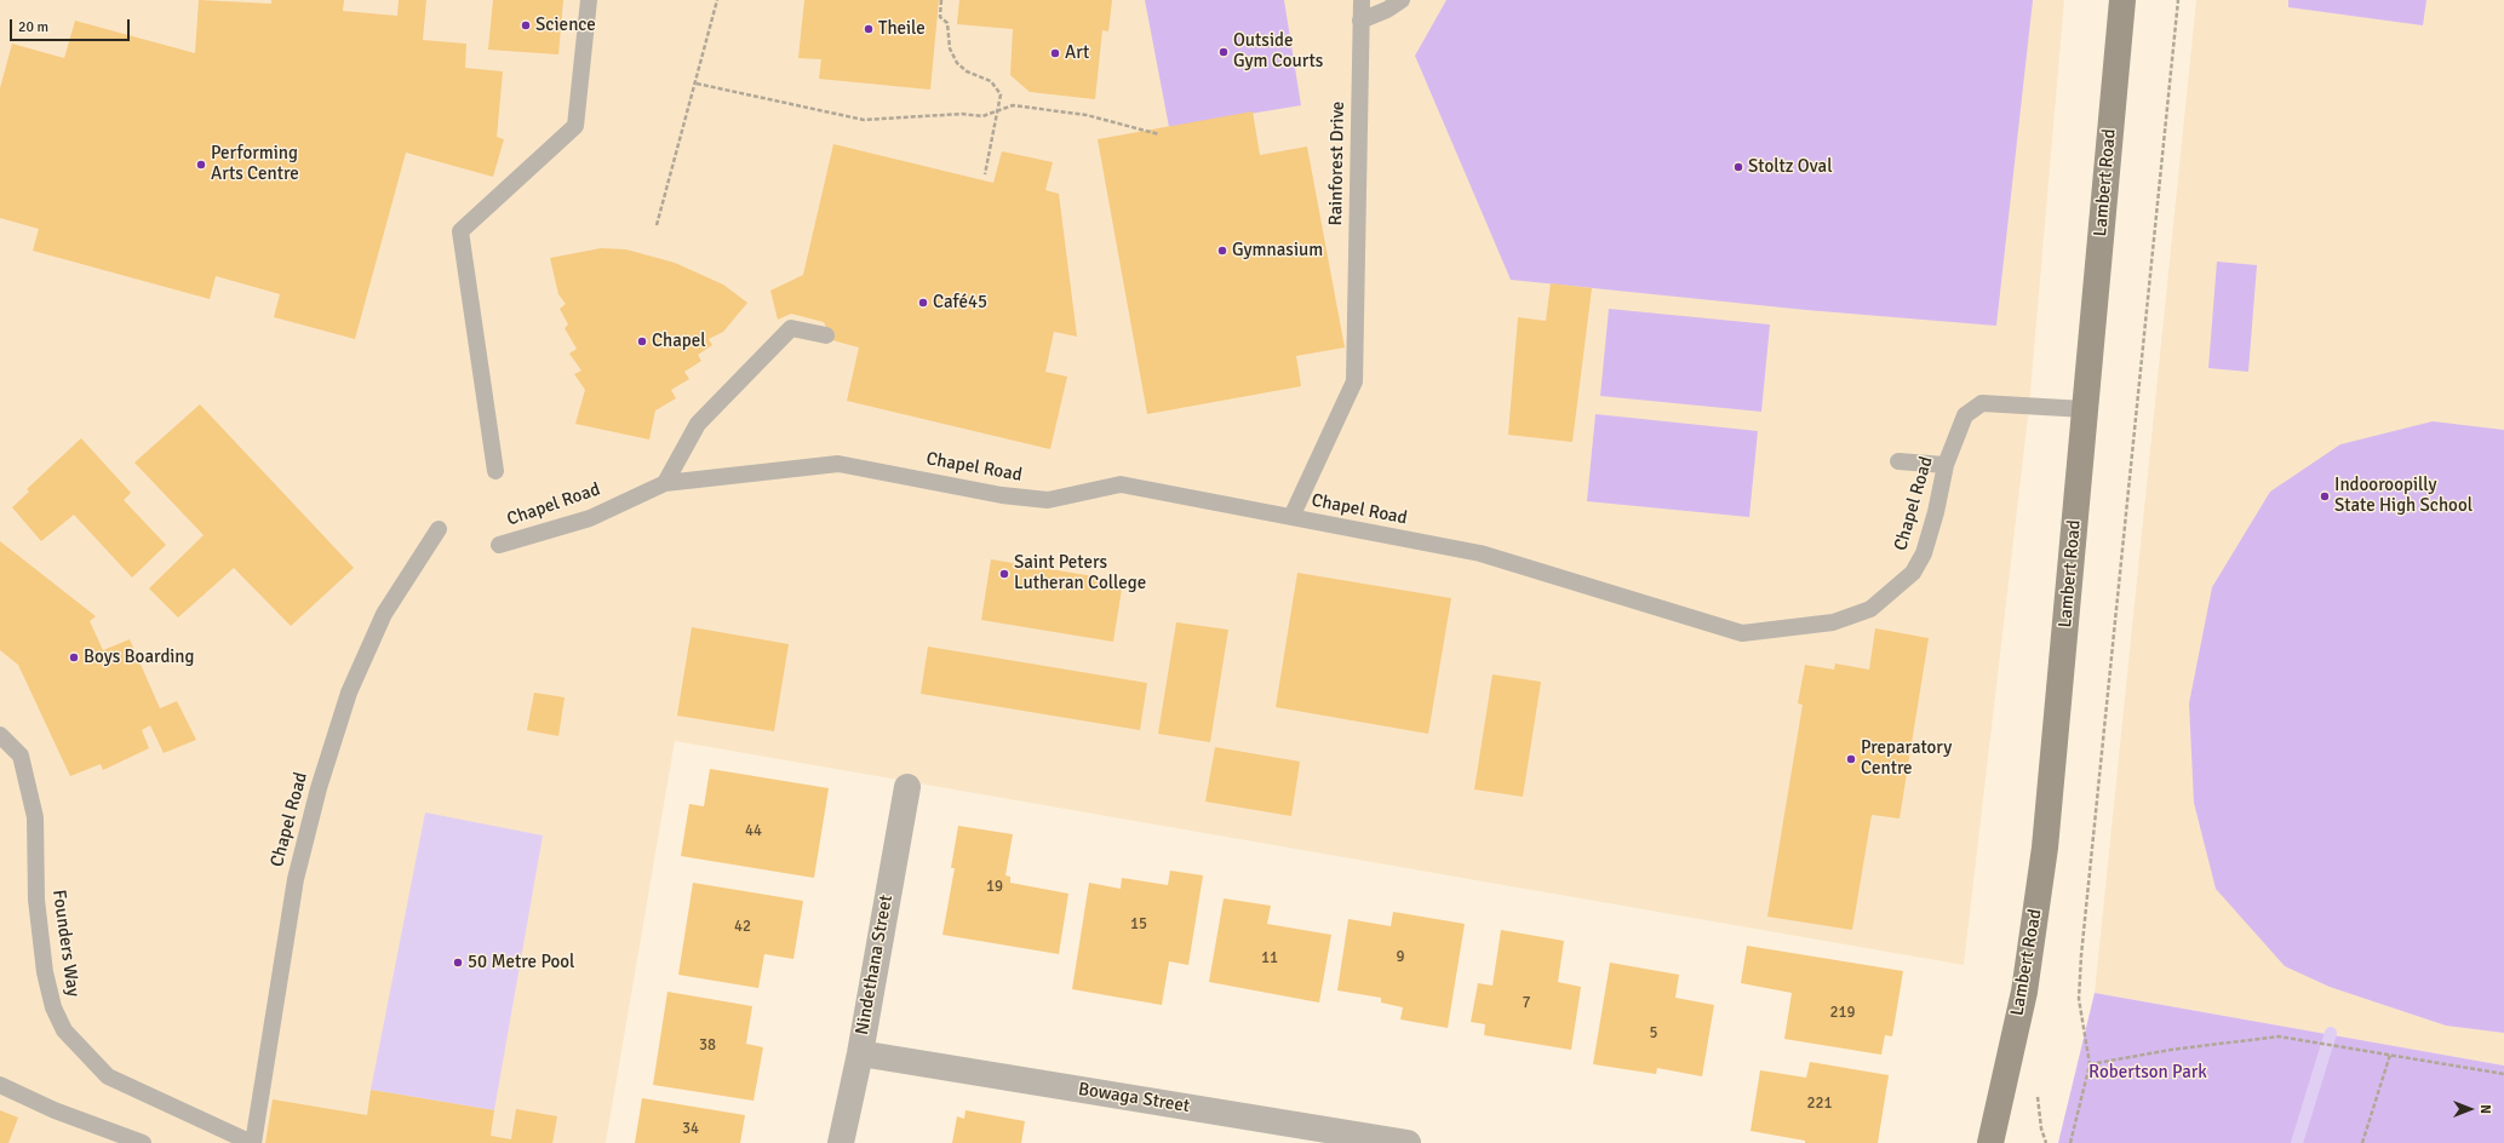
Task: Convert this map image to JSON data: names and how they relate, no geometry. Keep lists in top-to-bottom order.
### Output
{
  "streets": {
    "main road": ["Lambert Road"],
    "street": ["Nindethana Street", "Bowaga Street"],
    "lane": ["Rainforest Drive", "Chapel Road", "Founders Way"]
  },
  "crossings": [
    ["Rainforest Drive", "Chapel Road"],
    ["Lambert Road", "Chapel Road"],
    ["Chapel Road", "Founders Way"],
    ["Nindethana Street", "Bowaga Street"]
  ],
  "parks": ["Robertson Park"],
  "places": [
    "Science",
    "Theile",
    "Outside Gym Courts",
    "Art",
    "Performing Arts Centre",
    "Stoltz Oval",
    "Gymnasium",
    "Café45",
    "Chapel",
    "Indooroopilly State High School",
    "Saint Peters Lutheran College",
    "Boys Boarding",
    "Preparatory Centre",
    "50 Metre Pool"
  ],
  "house_numbers": [
    "44",
    "19",
    "15",
    "42",
    "9",
    "11",
    "7",
    "219",
    "5",
    "38",
    "221",
    "34"
  ],
  "scale_bar": "20 m",
  "north": "right"
}
